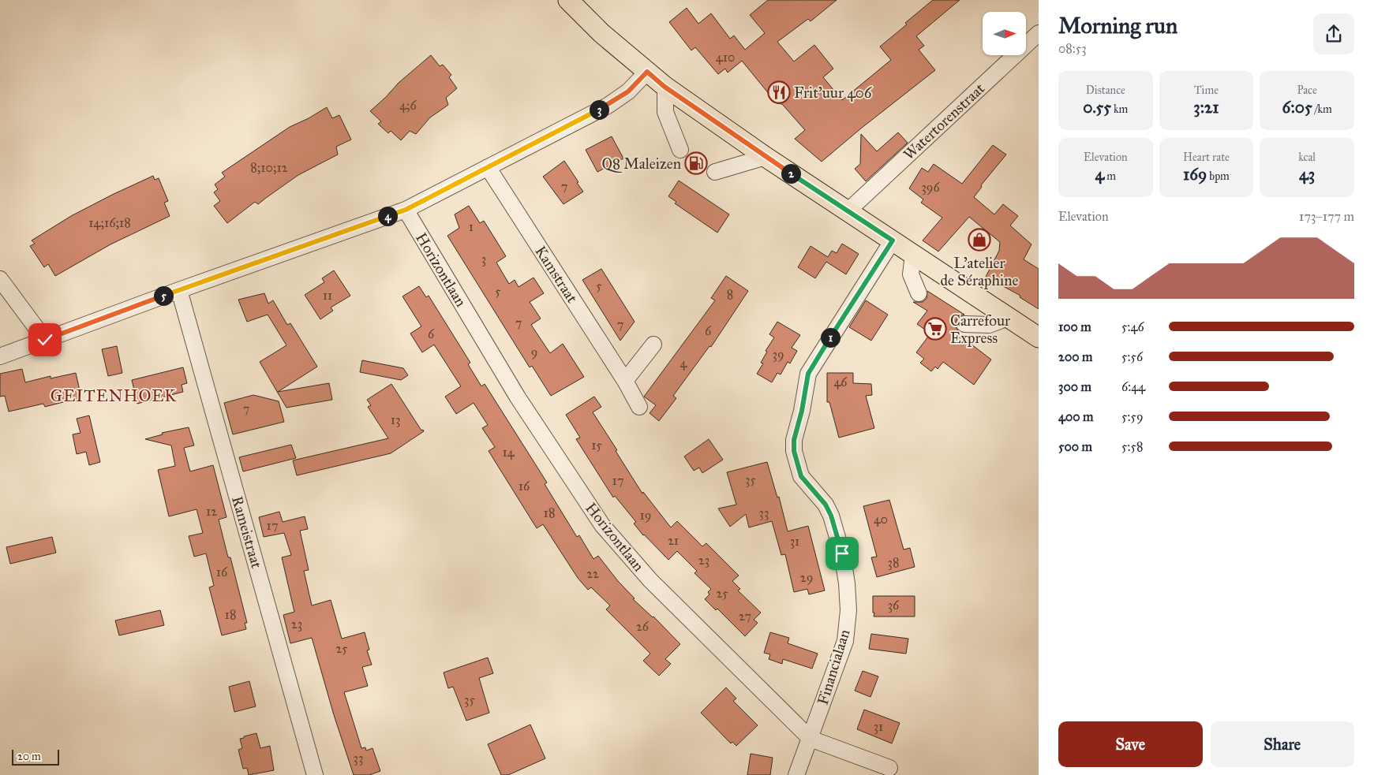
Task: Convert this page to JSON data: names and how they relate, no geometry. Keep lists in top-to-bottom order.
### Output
{
  "streets": {
    "street": [
      "Watertorenstraat",
      "Horizontlaan",
      "Kamstraat",
      "Rameistraat",
      "Financialaan"
    ]
  },
  "crossings": [
    ["Horizontlaan", "Financialaan"]
  ],
  "districts": ["GEITENHOEK"],
  "places": {
    "restaurant": ["Frit'uur 406"],
    "fuel station": ["Q8 Maleizen"],
    "shop": ["L'atelier de Séraphine"],
    "supermarket": ["Carrefour Express"]
  },
  "house_numbers": [
    "410",
    "4;6",
    "8;10;12",
    "7",
    "396",
    "14;16;18",
    "1",
    "3",
    "5",
    "5",
    "8",
    "11",
    "7",
    "7",
    "6",
    "6",
    "9",
    "39",
    "4",
    "46",
    "7",
    "13",
    "15",
    "14",
    "35",
    "17",
    "16",
    "12",
    "18",
    "33",
    "19",
    "40",
    "17",
    "21",
    "31",
    "23",
    "38",
    "16",
    "22",
    "29",
    "25",
    "36",
    "18",
    "27",
    "23",
    "26",
    "25",
    "35",
    "31",
    "33"
  ],
  "scale_bar": "20 m",
  "north": "right",
  "page": {
    "heading": ["Morning run", "08:53"],
    "stats": [
      ["Distance", "0.55 km"],
      ["Time", "3:21"],
      ["Pace", "6:05 /km"],
      ["Elevation", "4 m"],
      ["Heart rate", "169 bpm"],
      ["kcal", "43"]
    ],
    "pins": [
      "3",
      "2",
      "4",
      "5",
      "1"
    ],
    "chart": ["Elevation", "173–177 m"],
    "list": [
      {
        "name": "100 m",
        "note": "5:46"
      },
      {
        "name": "200 m",
        "note": "5:56"
      },
      {
        "name": "300 m",
        "note": "6:44"
      },
      {
        "name": "400 m",
        "note": "5:59"
      },
      {
        "name": "500 m",
        "note": "5:58"
      }
    ],
    "buttons": ["Save", "Share"],
    "scale": "20 m"
  }
}
